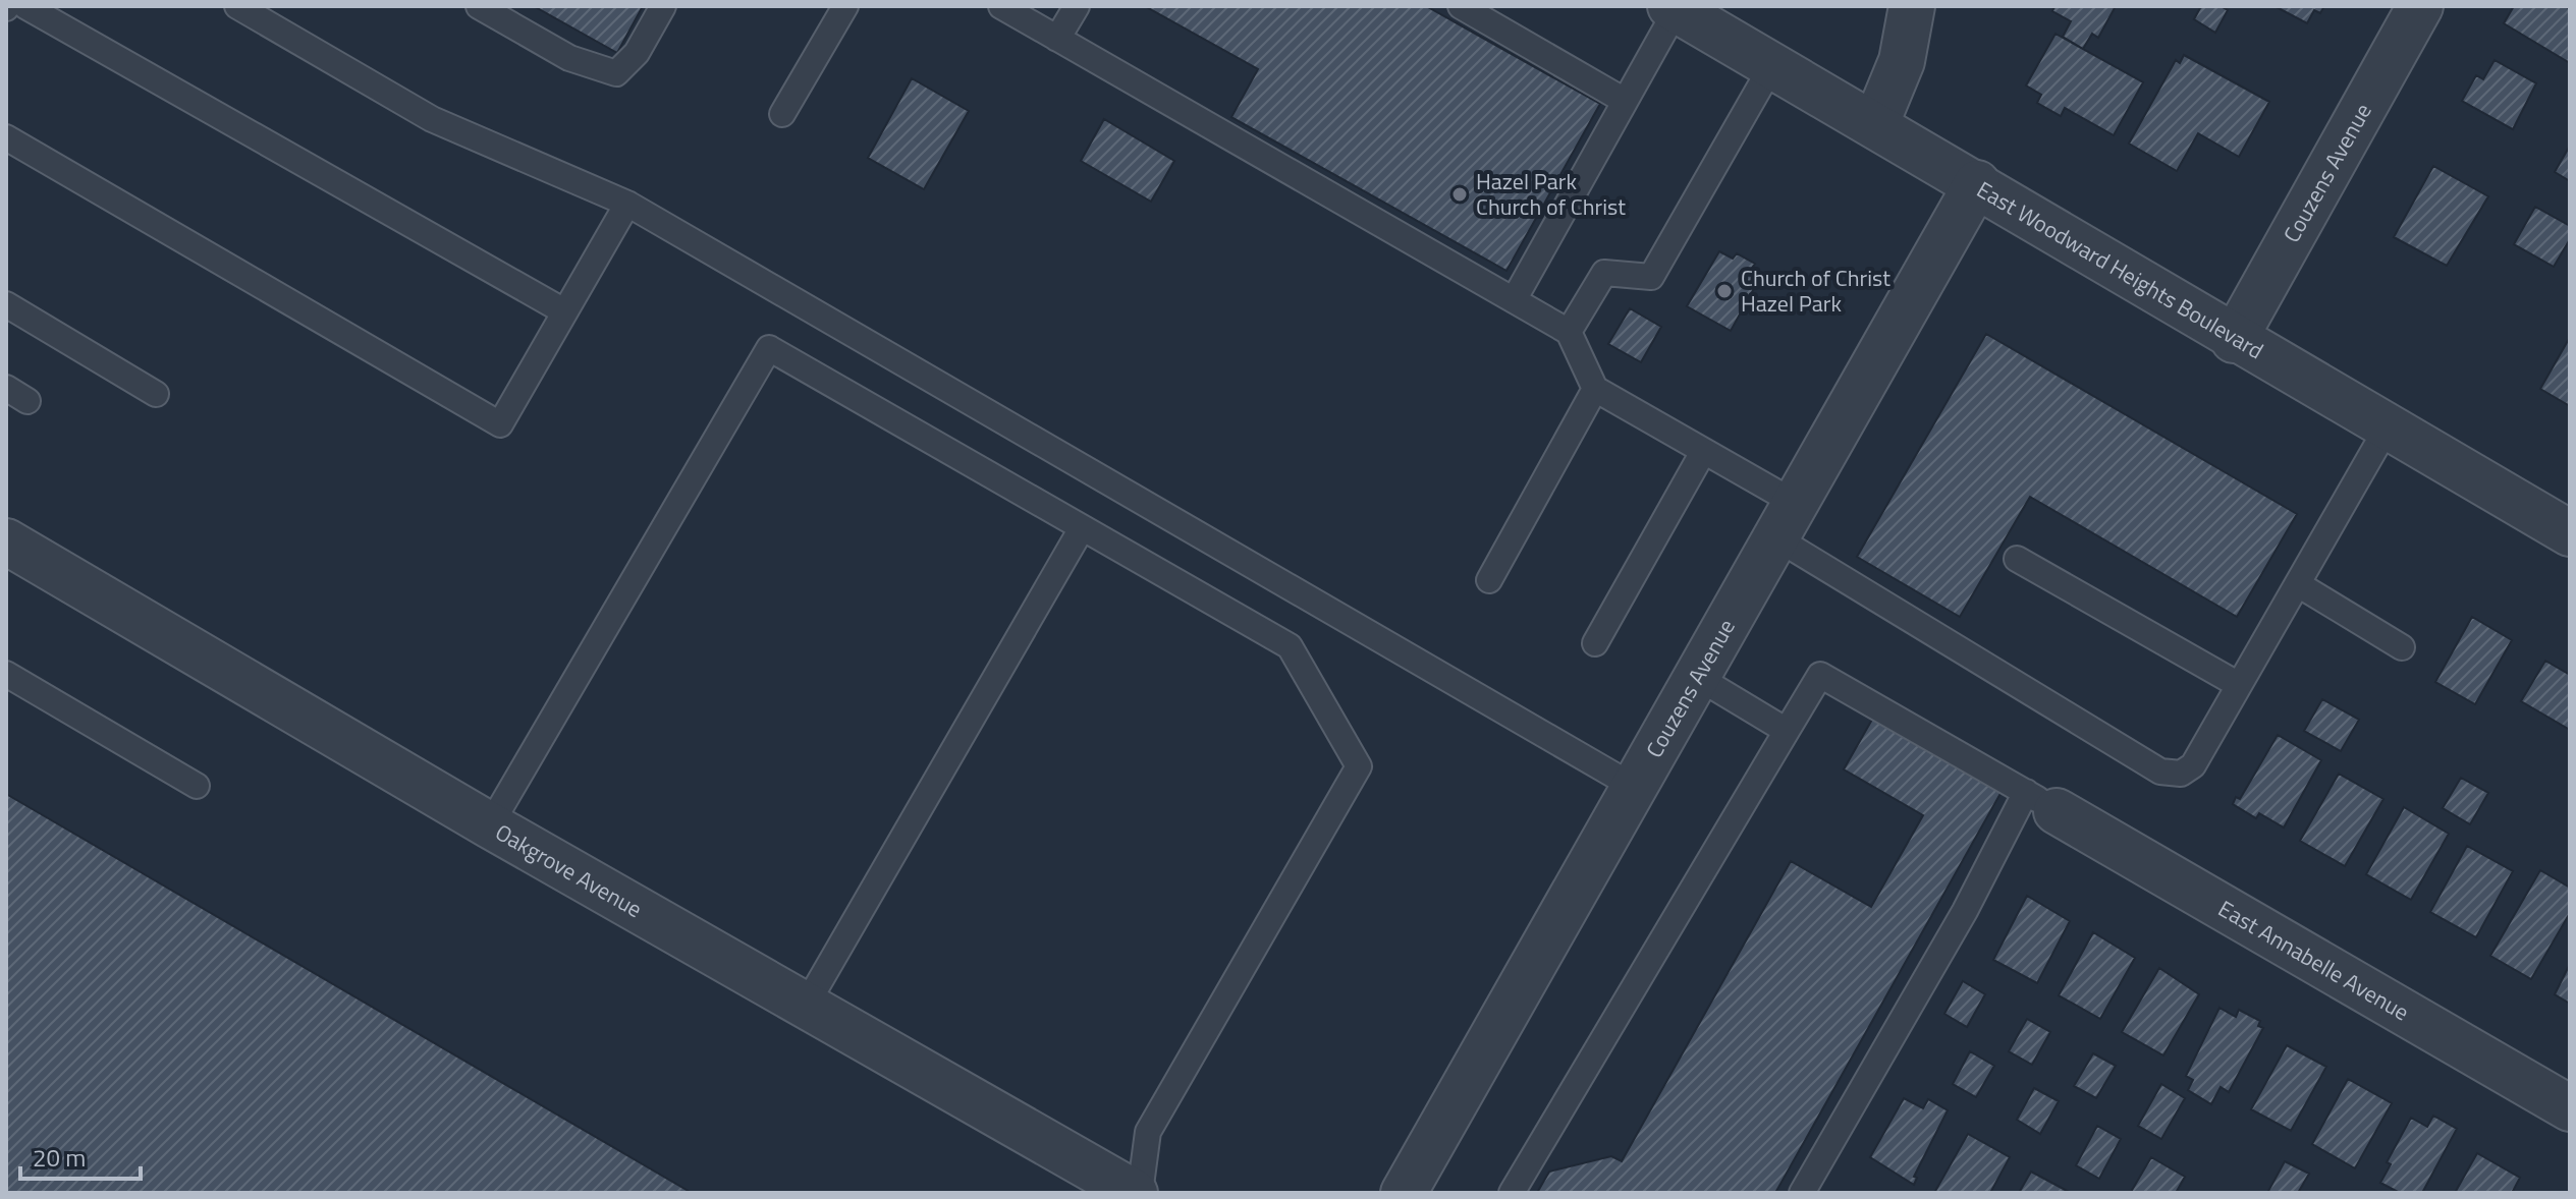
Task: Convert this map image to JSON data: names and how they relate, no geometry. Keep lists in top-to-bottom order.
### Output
{
  "streets": {
    "street": [
      "Couzens Avenue",
      "East Woodward Heights Boulevard",
      "Oakgrove Avenue",
      "East Annabelle Avenue"
    ]
  },
  "crossings": [
    ["Couzens Avenue", "East Woodward Heights Boulevard"]
  ],
  "places": ["Hazel Park Church of Christ", "Church of Christ Hazel Park"],
  "scale_bar": "20 m"
}
